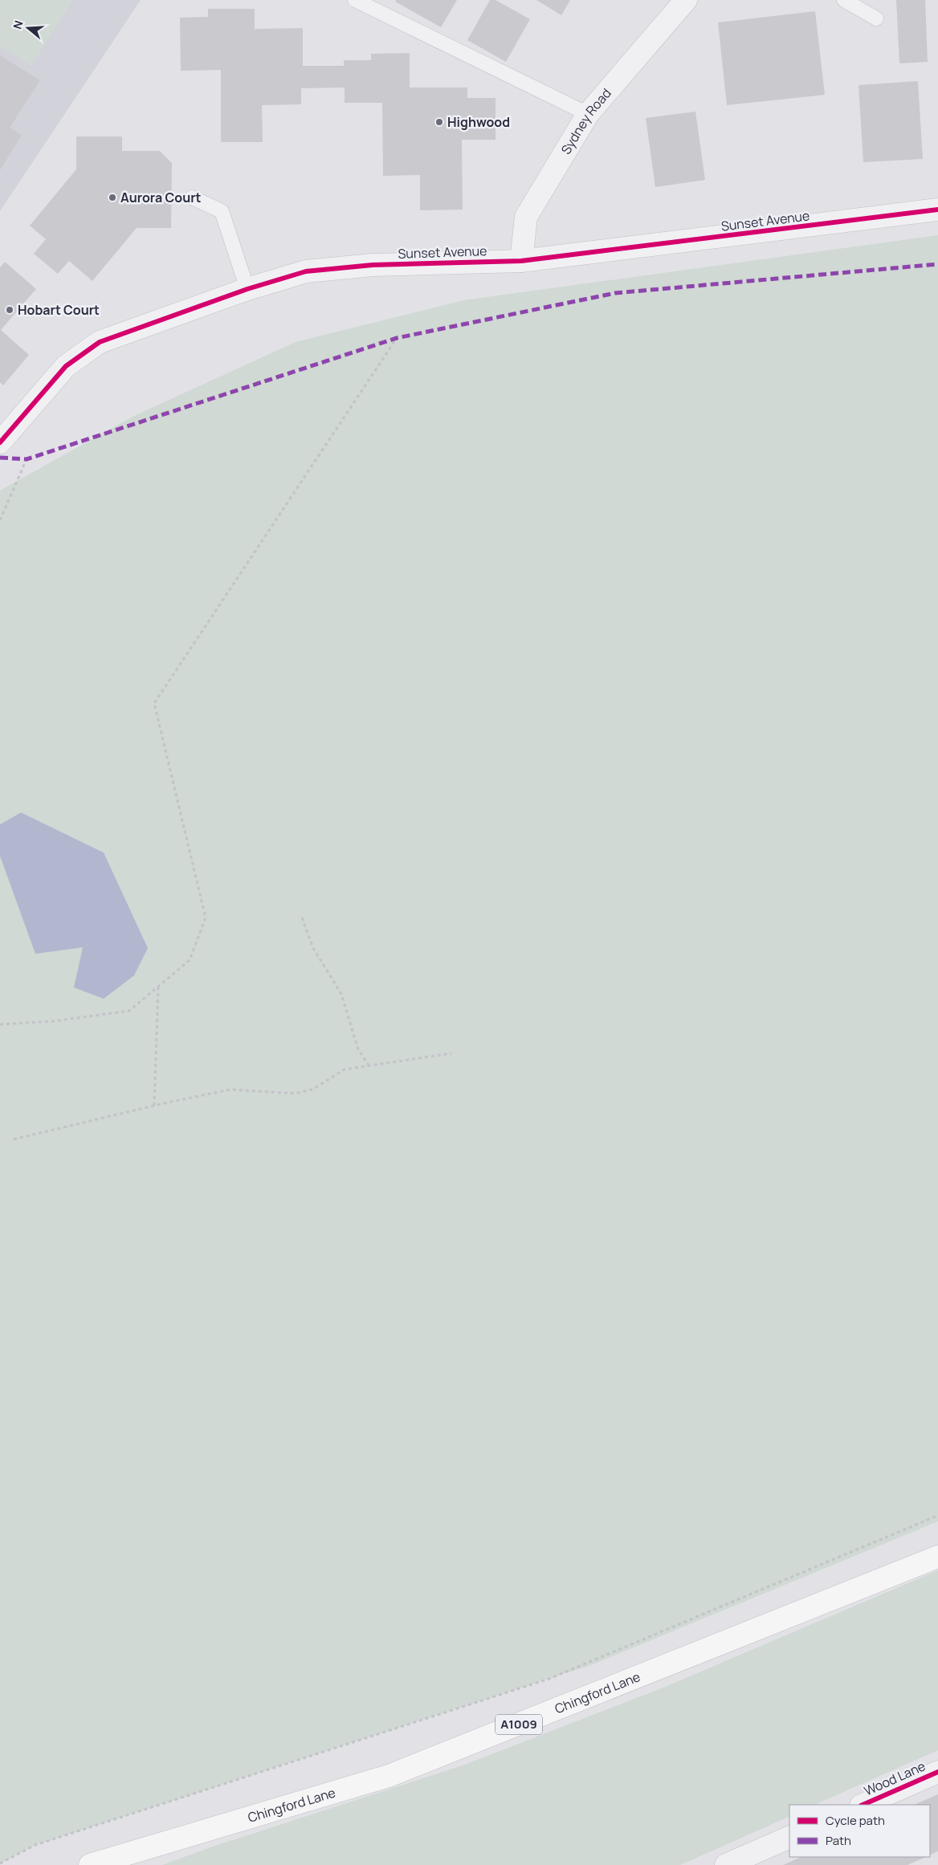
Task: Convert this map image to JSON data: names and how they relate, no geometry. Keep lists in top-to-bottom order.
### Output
{
  "streets": {
    "main road": ["Chingford Lane", "A1009"],
    "street": ["Sydney Road", "Sunset Avenue", "Wood Lane"]
  },
  "crossings": [
    ["Sydney Road", "Sunset Avenue"]
  ],
  "places": ["Highwood", "Aurora Court", "Hobart Court"],
  "legend": ["Cycle path", "Path"],
  "north": "left"
}
